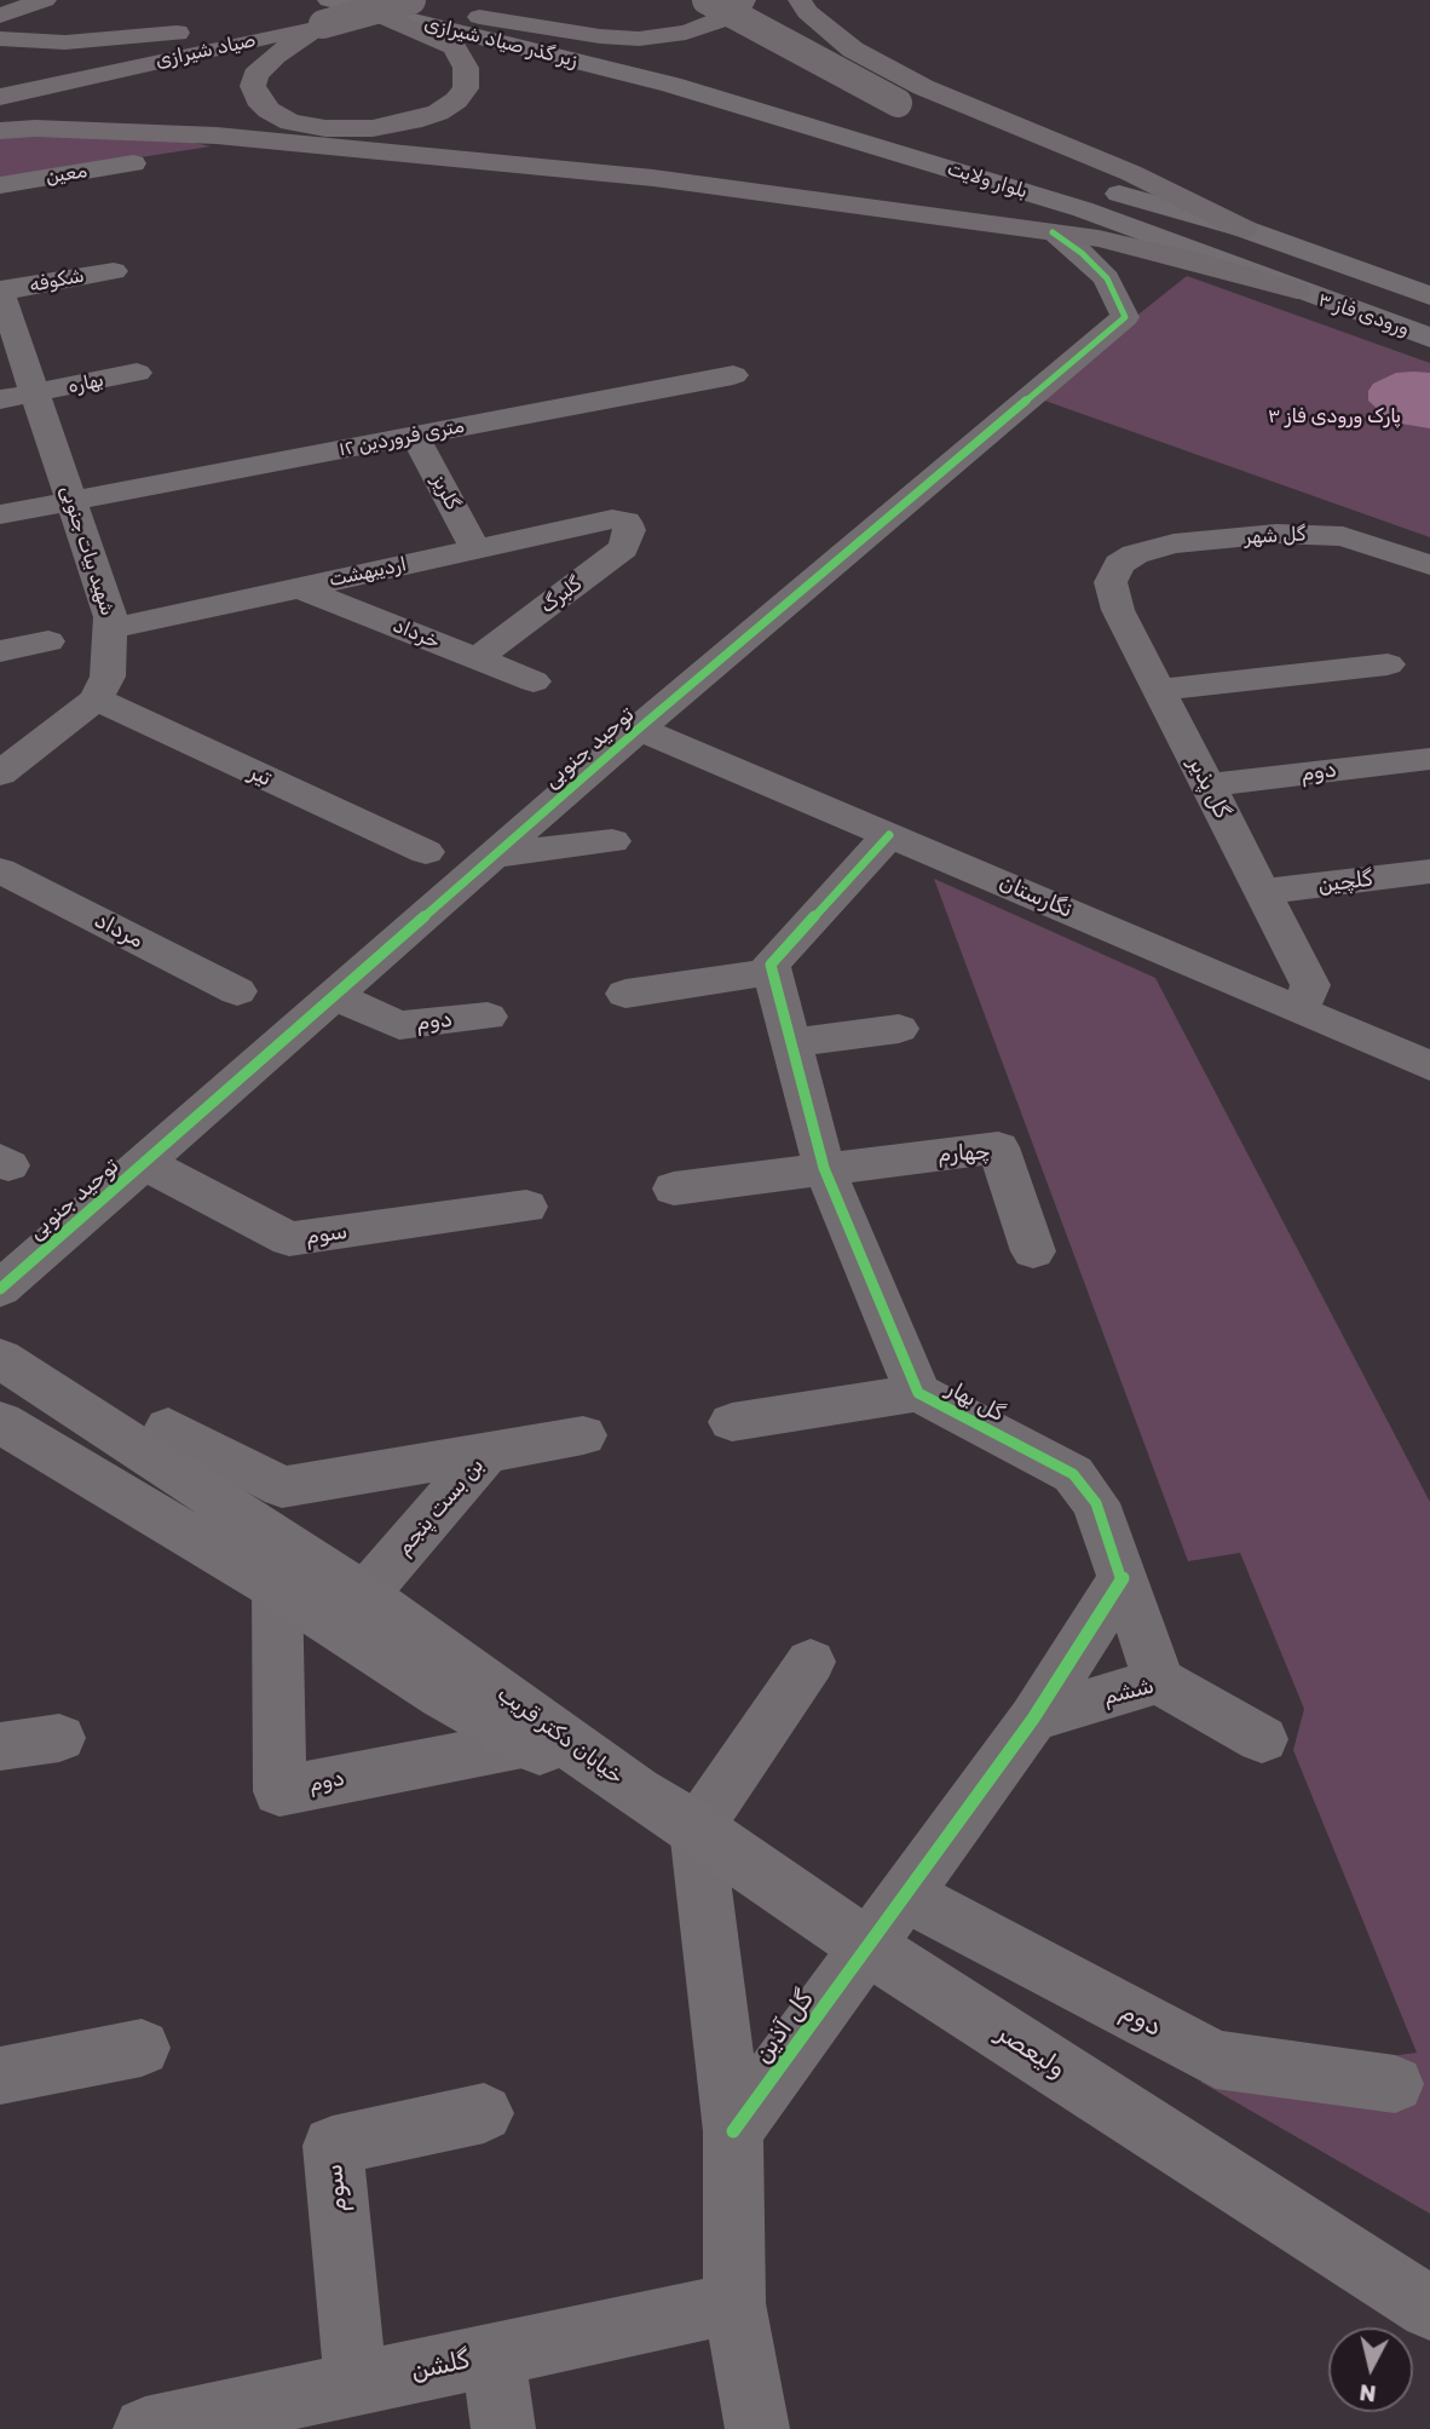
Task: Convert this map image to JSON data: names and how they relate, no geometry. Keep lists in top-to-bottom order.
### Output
{
  "streets": {
    "highway": ["صیاد شیرازی"],
    "main road": [
      "زیر گذر صیاد شیرازی",
      "بلوار ولایت",
      "ورودی فاز ۳",
      "خیابان دکتر قریب",
      "ولیعصر"
    ],
    "street": [
      "معین",
      "شکوفه",
      "بهاره",
      "۱۲ متری فروردین",
      "گلریز",
      "گل شهر",
      "شهید بیات جنوبی",
      "اردیبهشت",
      "گلبرگ",
      "خرداد",
      "توحید جنوبی",
      "دوم",
      "تیر",
      "گل پذیر",
      "گلچین",
      "نگارستان",
      "مرداد",
      "چهارم",
      "سوم",
      "گل بهار",
      "بن بست پنجم",
      "ششم",
      "گل آذین",
      "گلشن"
    ]
  },
  "crossings": [
    ["زیر گذر صیاد شیرازی", "صیاد شیرازی"],
    ["زیر گذر صیاد شیرازی", "بلوار ولایت"],
    ["بلوار ولایت", "ورودی فاز ۳"],
    ["شکوفه", "شهید بیات جنوبی"],
    ["بهاره", "شهید بیات جنوبی"],
    ["۱۲ متری فروردین", "گلریز"],
    ["۱۲ متری فروردین", "شهید بیات جنوبی"],
    ["گلریز", "اردیبهشت"],
    ["گل شهر", "گل پذیر"],
    ["شهید بیات جنوبی", "اردیبهشت"],
    ["شهید بیات جنوبی", "تیر"],
    ["اردیبهشت", "گلبرگ"],
    ["اردیبهشت", "خرداد"],
    ["گلبرگ", "خرداد"],
    ["توحید جنوبی", "دوم"],
    ["توحید جنوبی", "نگارستان"],
    ["توحید جنوبی", "سوم"],
    ["دوم", "گل پذیر"],
    ["دوم", "خیابان دکتر قریب"],
    ["گل پذیر", "گلچین"],
    ["گل پذیر", "نگارستان"],
    ["چهارم", "گل بهار"],
    ["سوم", "گلشن"],
    ["گل بهار", "ششم"],
    ["بن بست پنجم", "خیابان دکتر قریب"],
    ["خیابان دکتر قریب", "ولیعصر"],
    ["گل آذین", "ولیعصر"],
    ["گل آذین", "گلشن"]
  ],
  "parks": ["پارک ورودی فاز ۳"],
  "north": "bottom"
}
